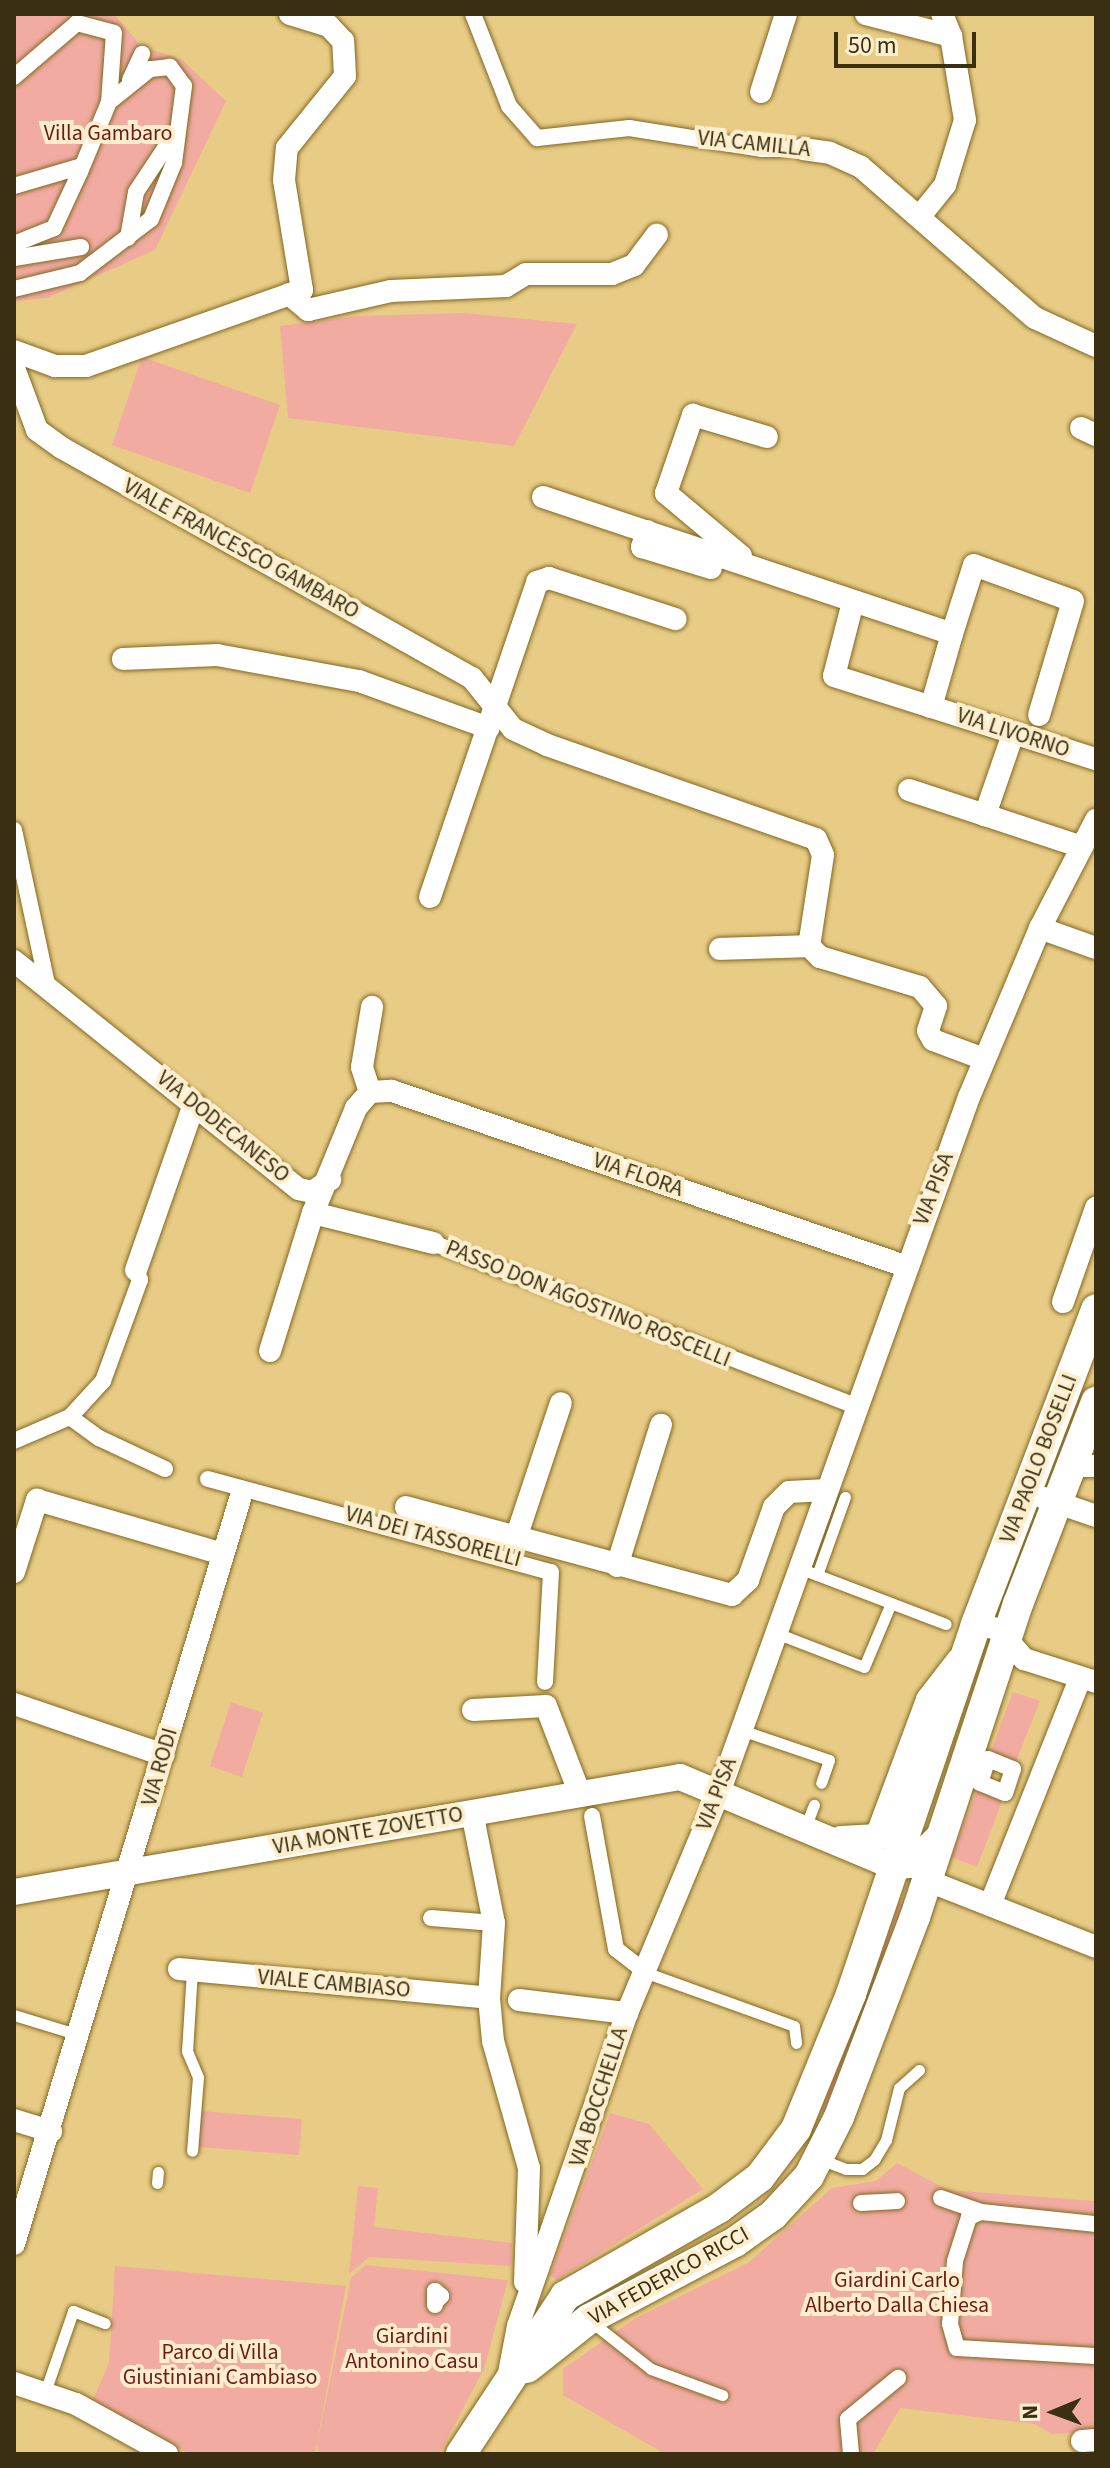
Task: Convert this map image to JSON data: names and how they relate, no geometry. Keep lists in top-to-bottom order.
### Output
{
  "streets": {
    "main road": ["VIA PAOLO BOSELLI", "VIA FEDERICO RICCI"],
    "street": [
      "VIA CAMILLA",
      "VIALE FRANCESCO GAMBARO",
      "VIA LIVORNO",
      "VIA DODECANESO",
      "VIA FLORA",
      "VIA PISA",
      "PASSO DON AGOSTINO ROSCELLI",
      "VIA DEI TASSORELLI",
      "VIA RODI",
      "VIA MONTE ZOVETTO",
      "VIALE CAMBIASO",
      "VIA BOCCHELLA"
    ]
  },
  "crossings": [
    ["VIA FLORA", "VIA PISA"],
    ["VIA PISA", "PASSO DON AGOSTINO ROSCELLI"],
    ["VIA PISA", "VIA MONTE ZOVETTO"],
    ["VIA PISA", "VIA BOCCHELLA"],
    ["VIA PAOLO BOSELLI", "VIA MONTE ZOVETTO"],
    ["VIA PAOLO BOSELLI", "VIA FEDERICO RICCI"],
    ["VIA RODI", "VIA MONTE ZOVETTO"],
    ["VIA MONTE ZOVETTO", "VIA FEDERICO RICCI"],
    ["VIA BOCCHELLA", "VIA FEDERICO RICCI"]
  ],
  "parks": [
    "Villa Gambaro",
    "Giardini Carlo Alberto Dalla Chiesa",
    "Giardini Antonino Casu",
    "Parco di Villa Giustiniani Cambiaso"
  ],
  "scale_bar": "50 m",
  "north": "left"
}
